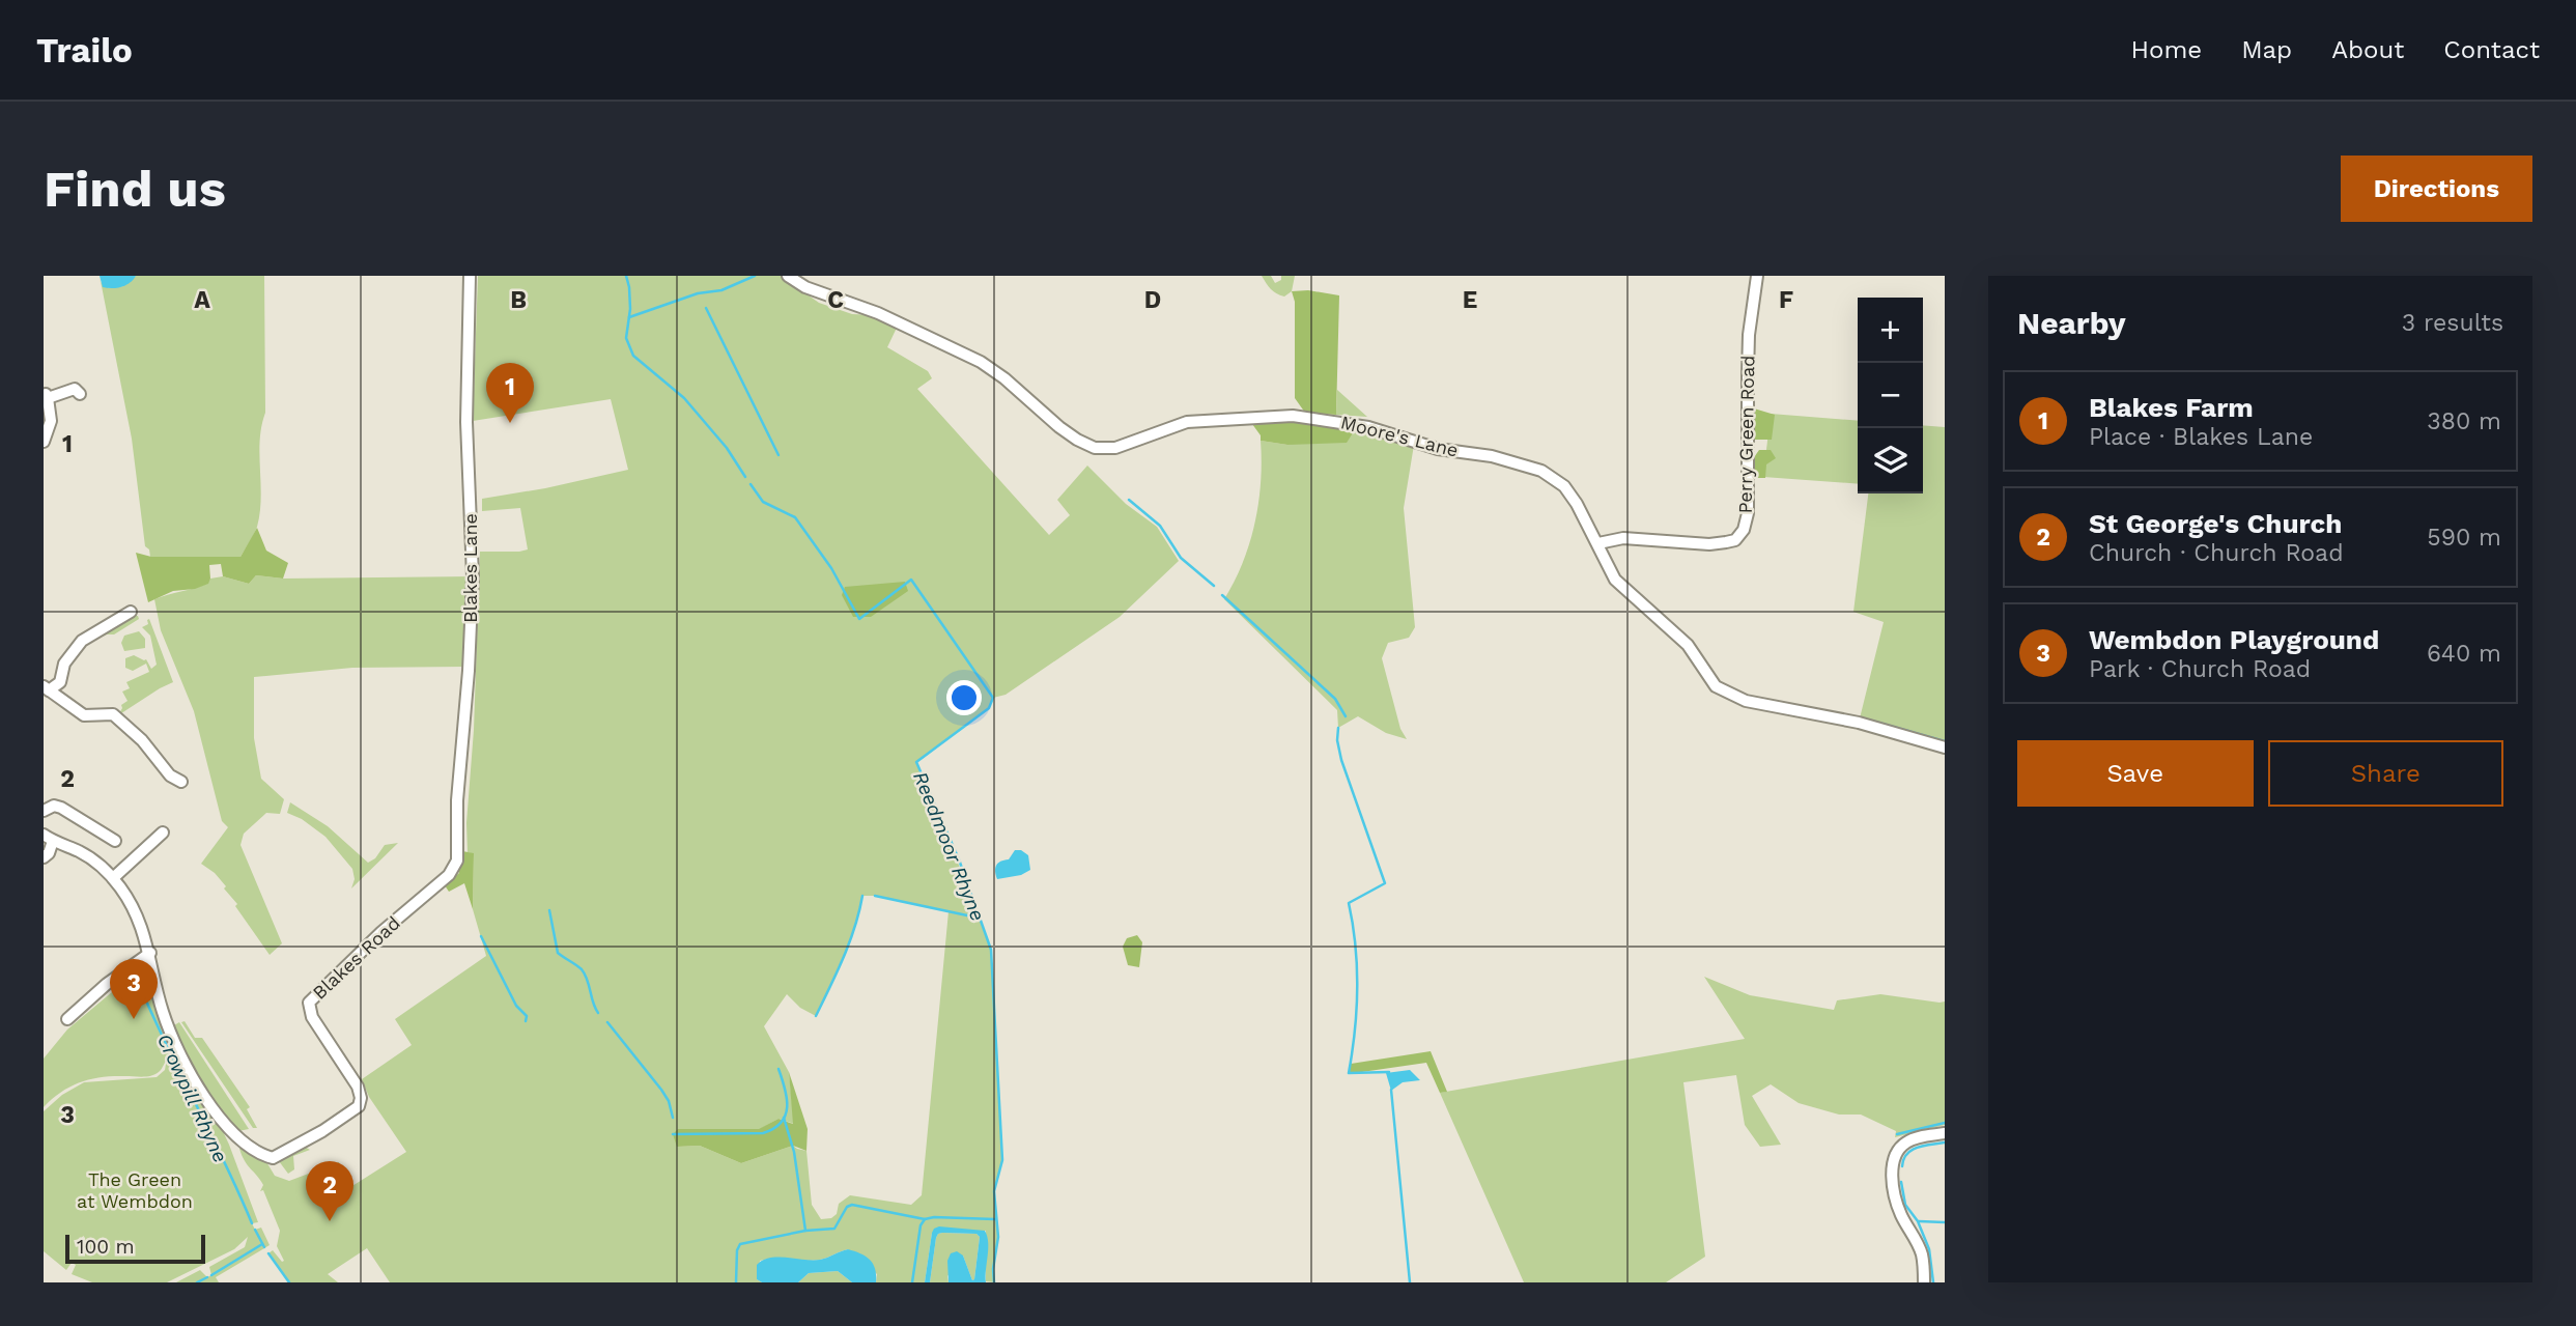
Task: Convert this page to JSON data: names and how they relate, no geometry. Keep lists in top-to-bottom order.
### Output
{
  "streets": {
    "street": [
      "Perry Green Road",
      "Moore's Lane",
      "Blakes Lane",
      "Blakes Road"
    ]
  },
  "crossings": [
    ["Perry Green Road", "Moore's Lane"],
    ["Blakes Lane", "Blakes Road"]
  ],
  "water": ["Reedmoor Rhyne", "Crowpill Rhyne"],
  "parks": ["The Green at Wembdon"],
  "scale_bar": "100 m",
  "page": {
    "header": "Trailo",
    "nav": [
      "Home",
      "Map",
      "About",
      "Contact"
    ],
    "buttons": [
      "Directions",
      ["Save", "Share"]
    ],
    "title": "Find us",
    "heading": ["Nearby", "3 results"],
    "map_buttons": ["+", "−"],
    "pins": ["1", "3", "2"],
    "list": [
      {
        "mark": "1",
        "name": "Blakes Farm",
        "note": "Place · Blakes Lane",
        "value": "380 m"
      },
      {
        "mark": "2",
        "name": "St George's Church",
        "note": "Church · Church Road",
        "value": "590 m"
      },
      {
        "mark": "3",
        "name": "Wembdon Playground",
        "note": "Park · Church Road",
        "value": "640 m"
      }
    ],
    "scale": "100 m"
  },
  "grid": {
    "columns": [
      "A",
      "B",
      "C",
      "D",
      "E",
      "F"
    ],
    "rows": ["1", "2", "3"]
  }
}
